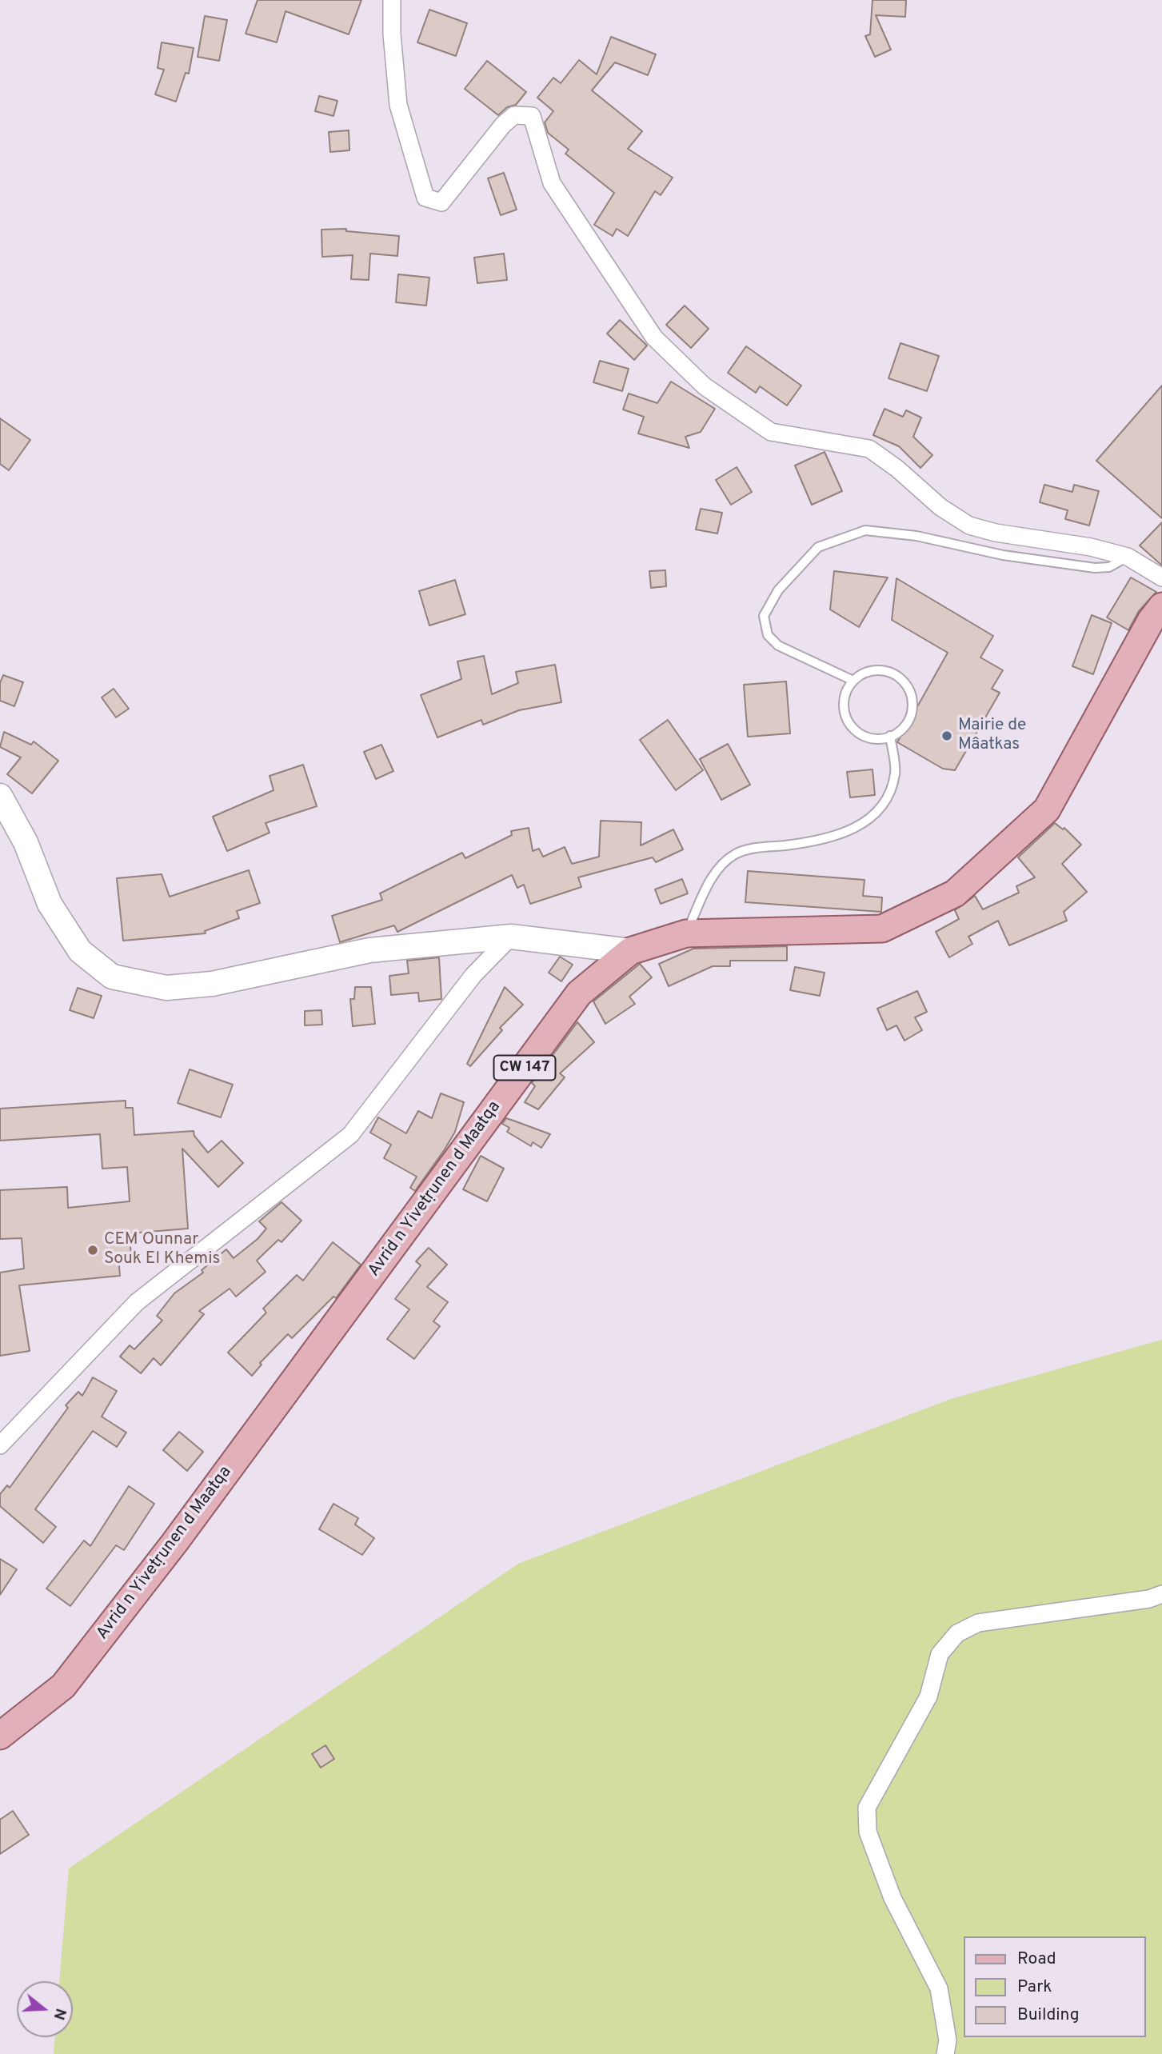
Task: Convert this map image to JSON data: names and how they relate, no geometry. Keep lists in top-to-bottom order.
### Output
{
  "streets": {
    "main road": ["CW 147", "Avrid n Yivetṛunen d Maatqa"]
  },
  "places": ["Mairie de Mâatkas", "CEM Ounnar Souk El Khemis"],
  "legend": ["Road", "Park", "Building"],
  "north": "right"
}
